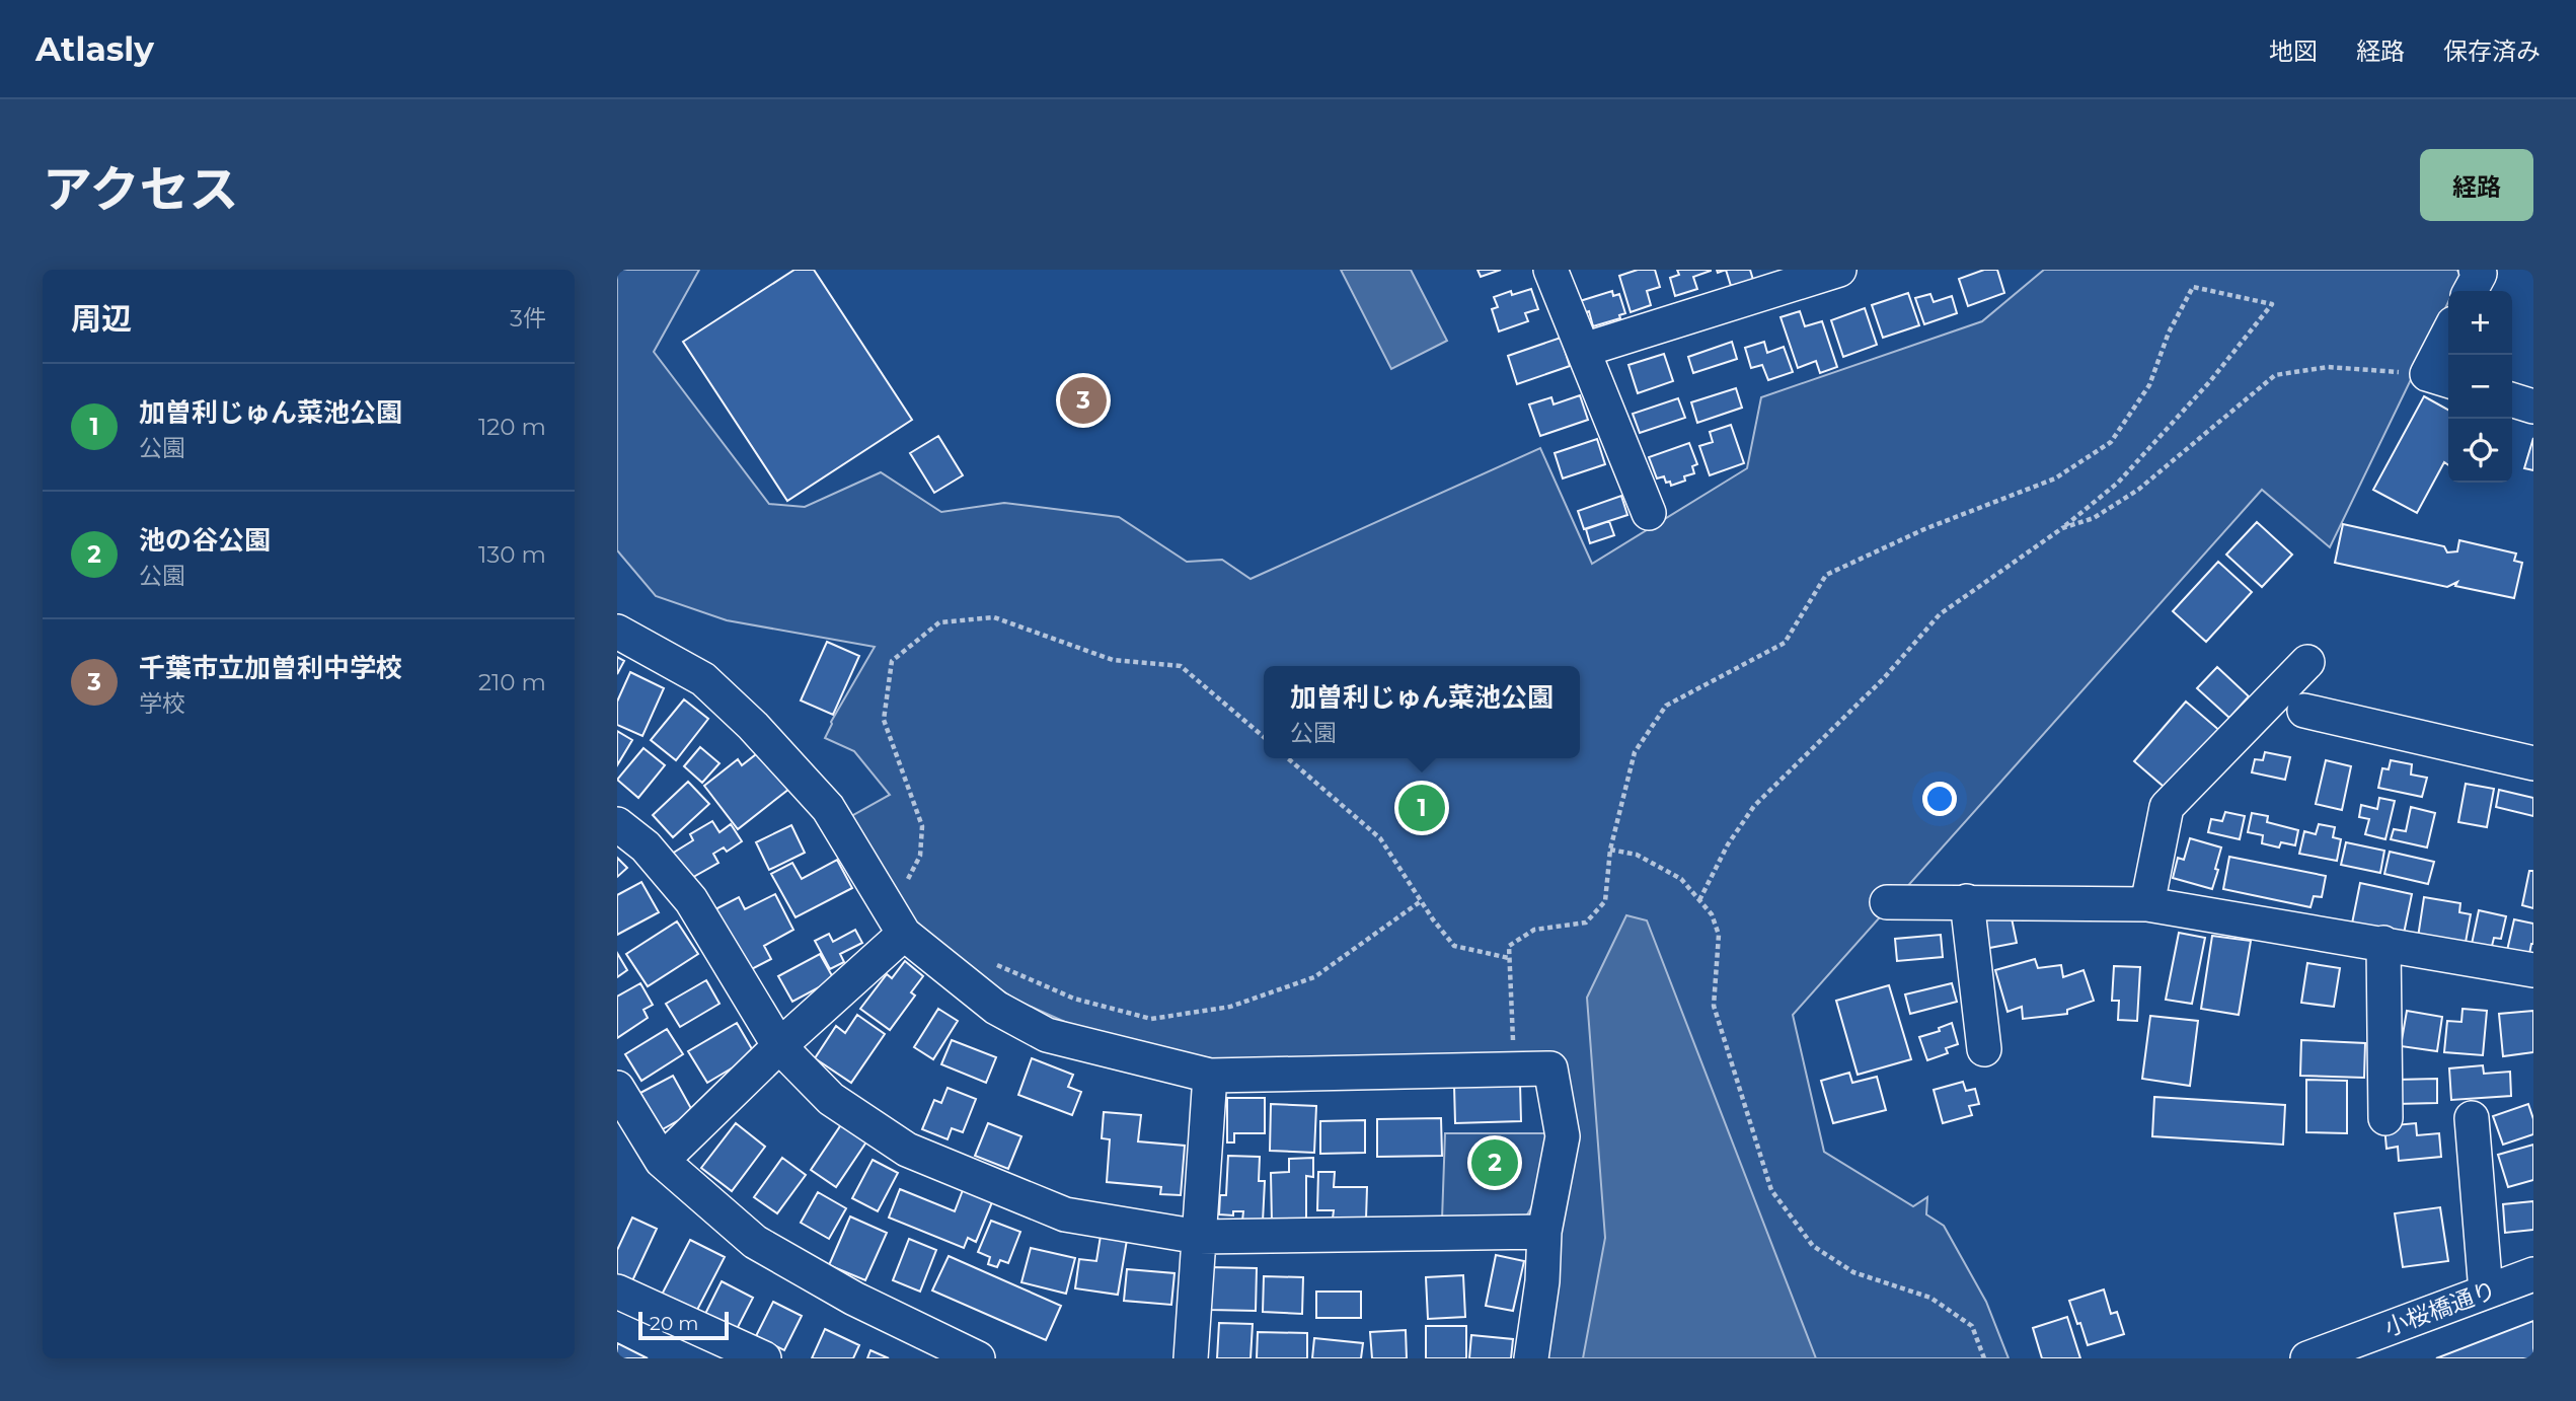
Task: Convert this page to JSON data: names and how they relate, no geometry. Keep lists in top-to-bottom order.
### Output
{
  "streets": {
    "street": ["小桜橋通り"]
  },
  "scale_bar": "20 m",
  "page": {
    "header": "Atlasly",
    "nav": ["地図", "経路", "保存済み"],
    "title": "アクセス",
    "buttons": "経路",
    "heading": ["周辺", "3件"],
    "map_buttons": ["+", "−"],
    "list": [
      {
        "mark": "1",
        "name": "加曽利じゅん菜池公園",
        "note": "公園",
        "value": "120 m"
      },
      {
        "mark": "2",
        "name": "池の谷公園",
        "note": "公園",
        "value": "130 m"
      },
      {
        "mark": "3",
        "name": "千葉市立加曽利中学校",
        "note": "学校",
        "value": "210 m"
      }
    ],
    "pins": ["3", "1", "2"],
    "popup": ["加曽利じゅん菜池公園", "公園"],
    "scale": "20 m"
  }
}
